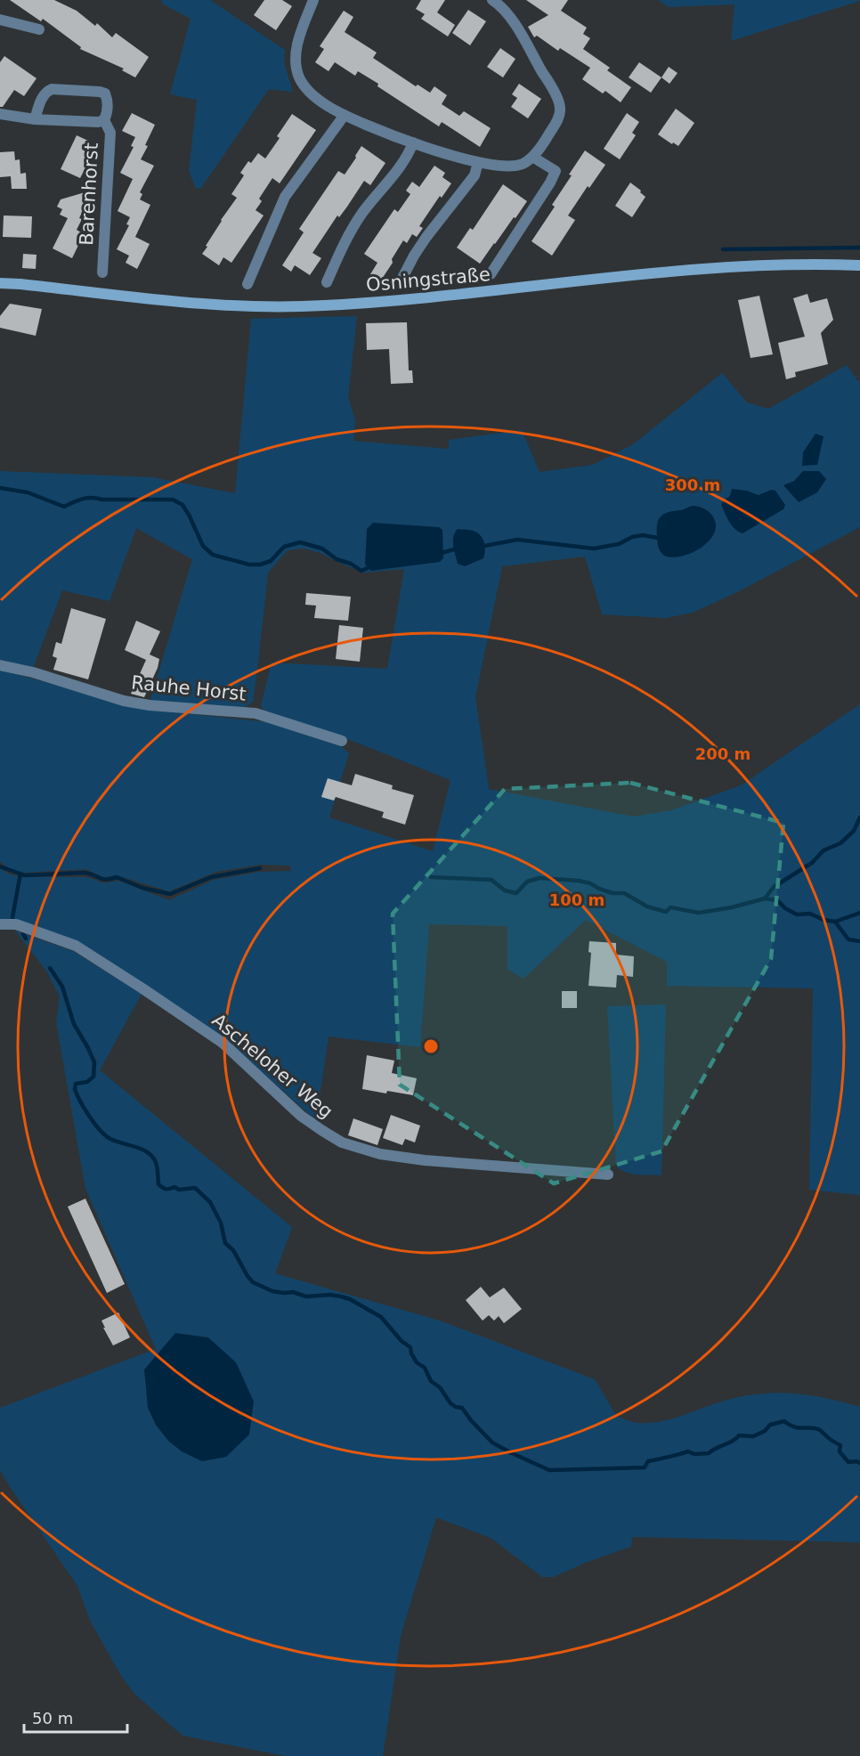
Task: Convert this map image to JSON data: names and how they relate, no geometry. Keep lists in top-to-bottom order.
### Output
{
  "streets": {
    "street": [
      "Barenhorst",
      "Osningstraße",
      "Rauhe Horst",
      "Ascheloher Weg"
    ]
  },
  "scale_bar": "50 m",
  "rings": ["300 m", "200 m", "100 m"]
}
